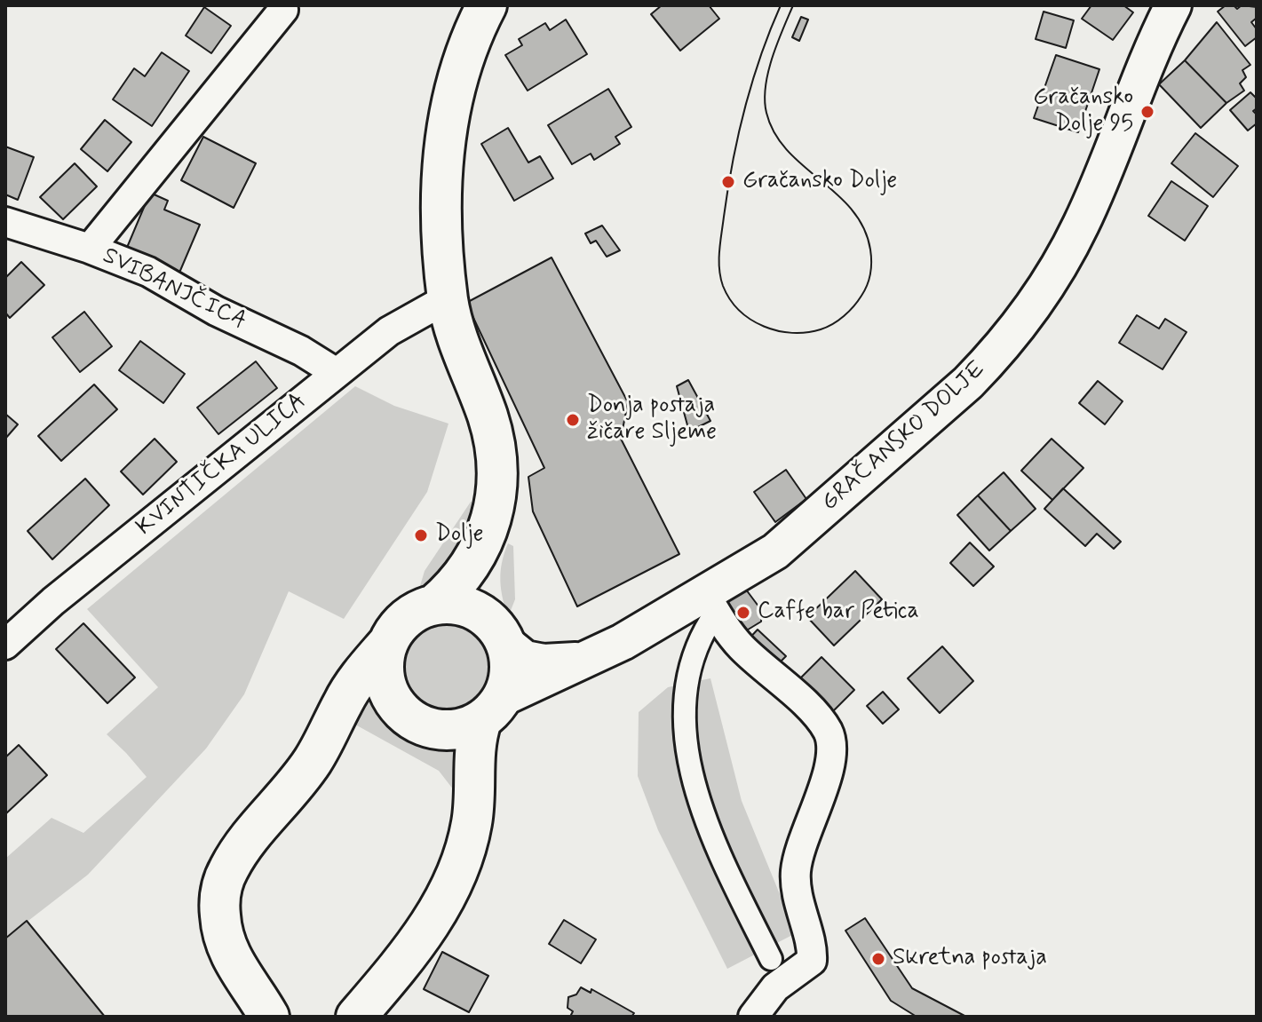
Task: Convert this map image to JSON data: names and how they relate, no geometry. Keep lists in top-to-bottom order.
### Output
{
  "streets": {
    "street": ["SVIBANJČICA", "GRAČANSKO DOLJE", "KVINTIČKA ULICA"]
  },
  "crossings": [
    ["SVIBANJČICA", "KVINTIČKA ULICA"]
  ],
  "places": [
    "Gračansko Dolje 95",
    "Gračansko Dolje",
    "Donja postaja žičare Sljeme",
    "Dolje",
    "Caffe bar Petica",
    "Skretna postaja"
  ]
}
